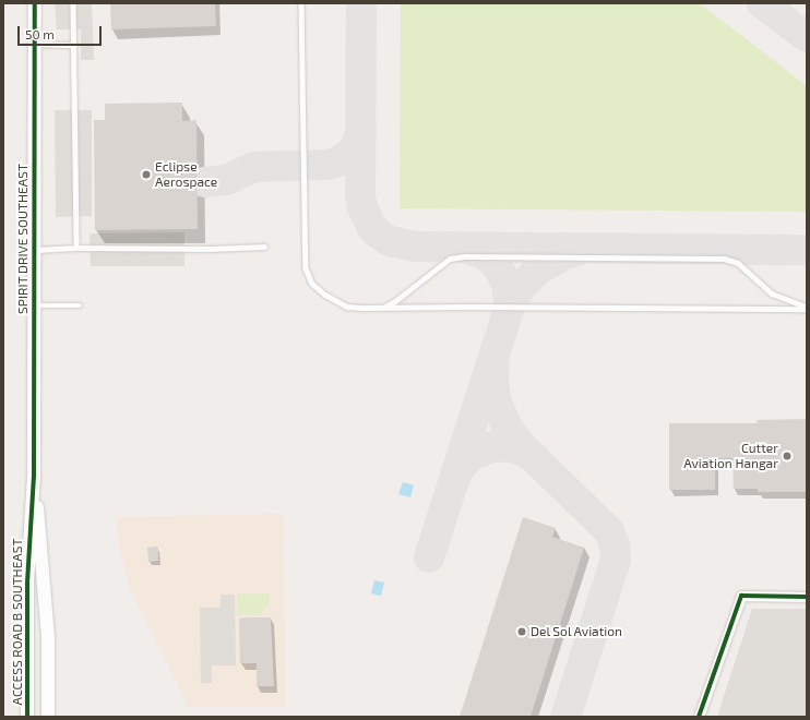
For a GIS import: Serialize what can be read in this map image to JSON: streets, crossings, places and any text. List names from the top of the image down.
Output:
{
  "streets": {
    "street": ["SPIRIT DRIVE SOUTHEAST", "ACCESS ROAD B SOUTHEAST"]
  },
  "crossings": [
    ["SPIRIT DRIVE SOUTHEAST", "ACCESS ROAD B SOUTHEAST"]
  ],
  "places": ["Eclipse Aerospace", "Cutter Aviation Hangar", "Del Sol Aviation"],
  "scale_bar": "50 m"
}
